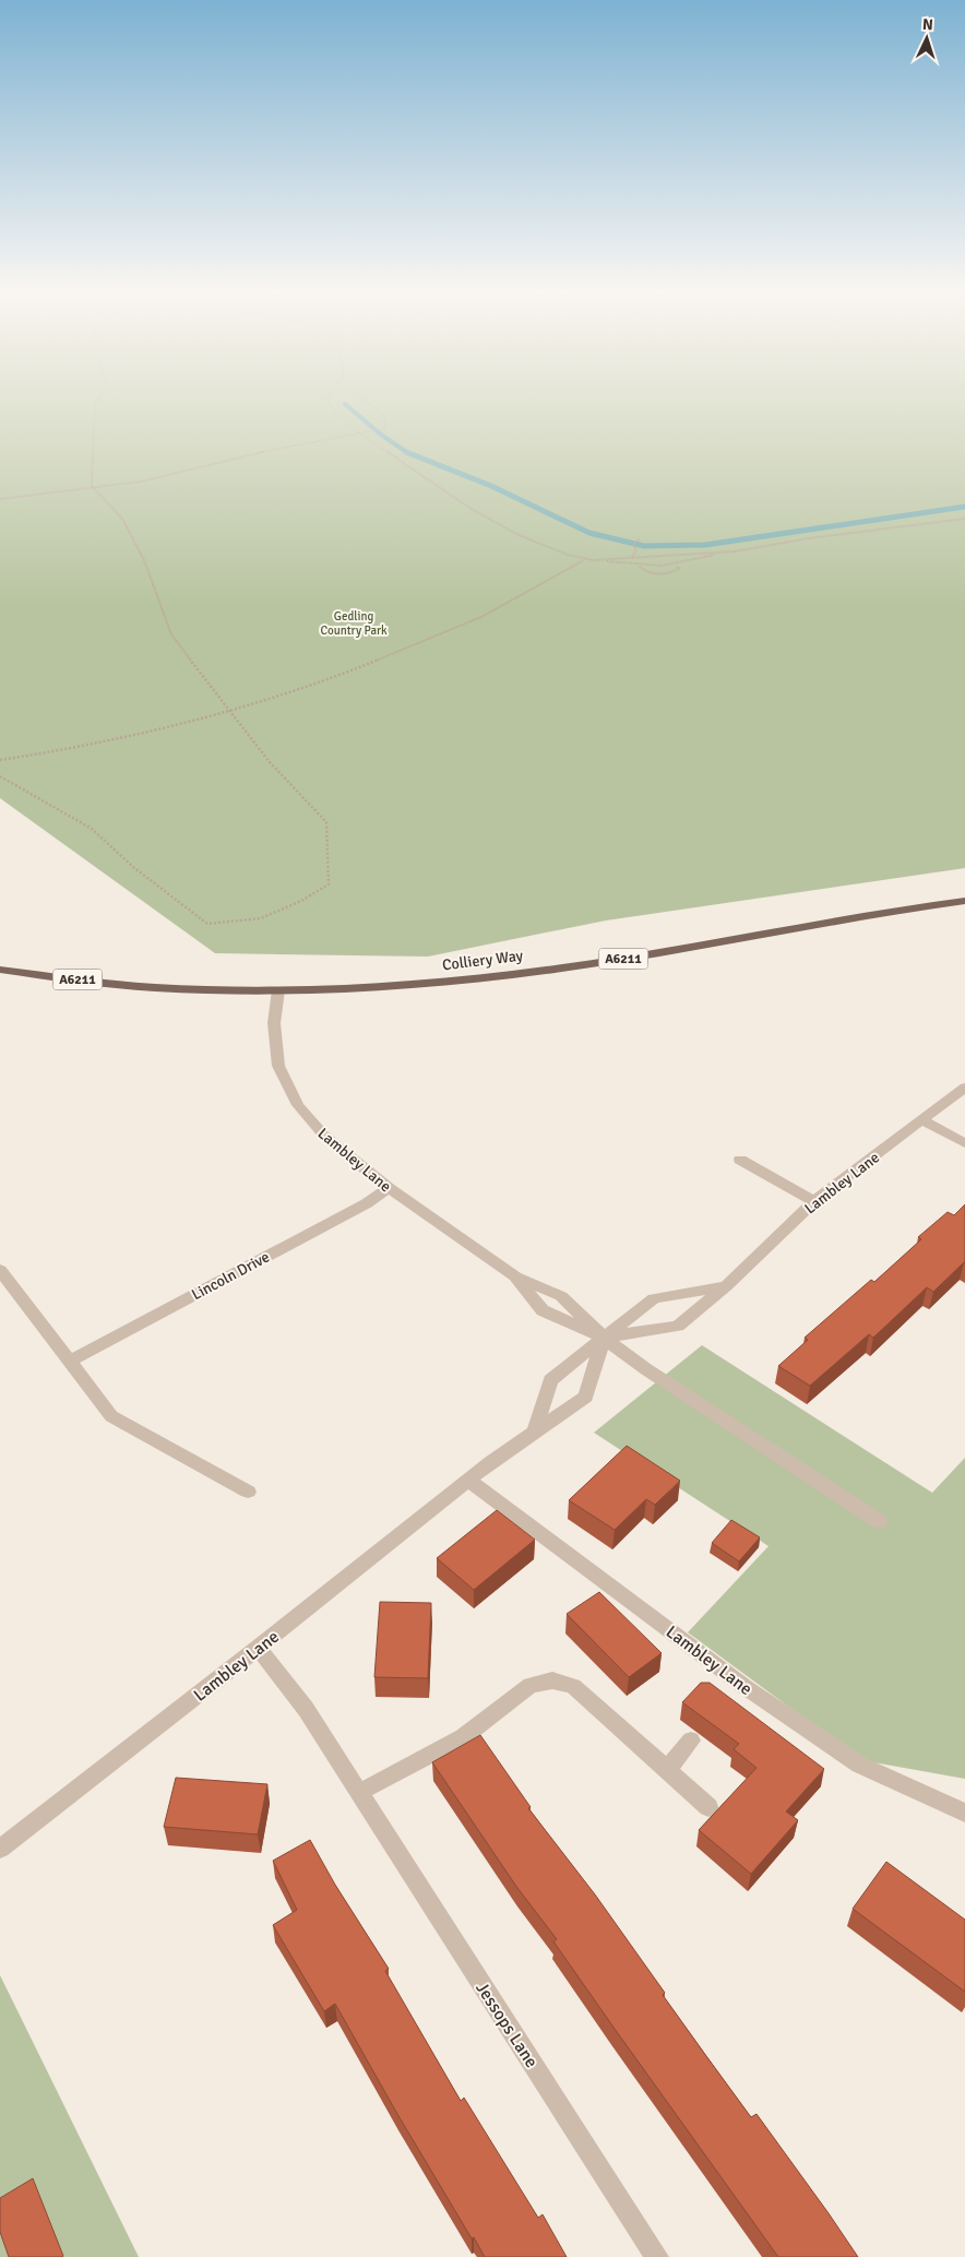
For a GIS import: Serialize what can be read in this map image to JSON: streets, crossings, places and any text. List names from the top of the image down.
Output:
{
  "streets": {
    "main road": ["A6211", "Colliery Way"],
    "street": ["Lambley Lane", "Lincoln Drive", "Jessops Lane"]
  },
  "crossings": [
    ["Colliery Way", "Lambley Lane"],
    ["Lambley Lane", "Lincoln Drive"],
    ["Lambley Lane", "Jessops Lane"]
  ],
  "parks": ["Gedling Country Park"],
  "north": "top"
}
